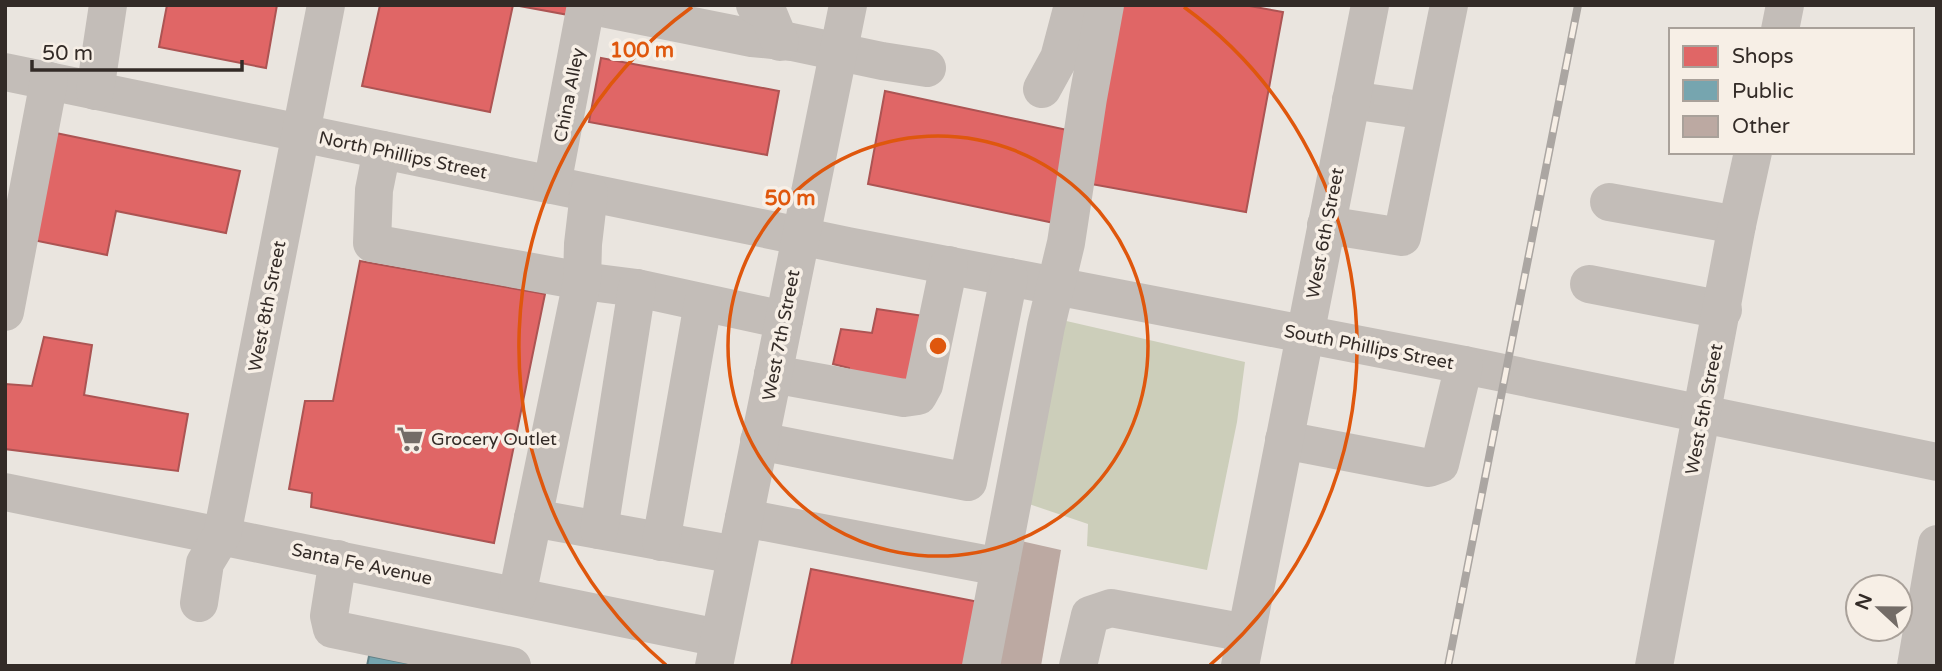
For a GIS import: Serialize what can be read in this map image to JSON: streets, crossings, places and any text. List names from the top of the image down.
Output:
{
  "streets": {
    "street": [
      "China Alley",
      "North Phillips Street",
      "West 6th Street",
      "West 8th Street",
      "West 7th Street",
      "South Phillips Street",
      "West 5th Street",
      "Santa Fe Avenue"
    ]
  },
  "crossings": [
    ["China Alley", "North Phillips Street"],
    ["North Phillips Street", "West 8th Street"],
    ["North Phillips Street", "West 7th Street"],
    ["North Phillips Street", "South Phillips Street"],
    ["West 6th Street", "South Phillips Street"],
    ["West 8th Street", "Santa Fe Avenue"],
    ["West 7th Street", "South Phillips Street"],
    ["West 7th Street", "Santa Fe Avenue"],
    ["South Phillips Street", "West 5th Street"]
  ],
  "places": {
    "supermarket": ["Grocery Outlet"]
  },
  "legend": ["Shops", "Public", "Other"],
  "scale_bar": "50 m",
  "north": "left",
  "rings": ["100 m", "50 m"]
}
